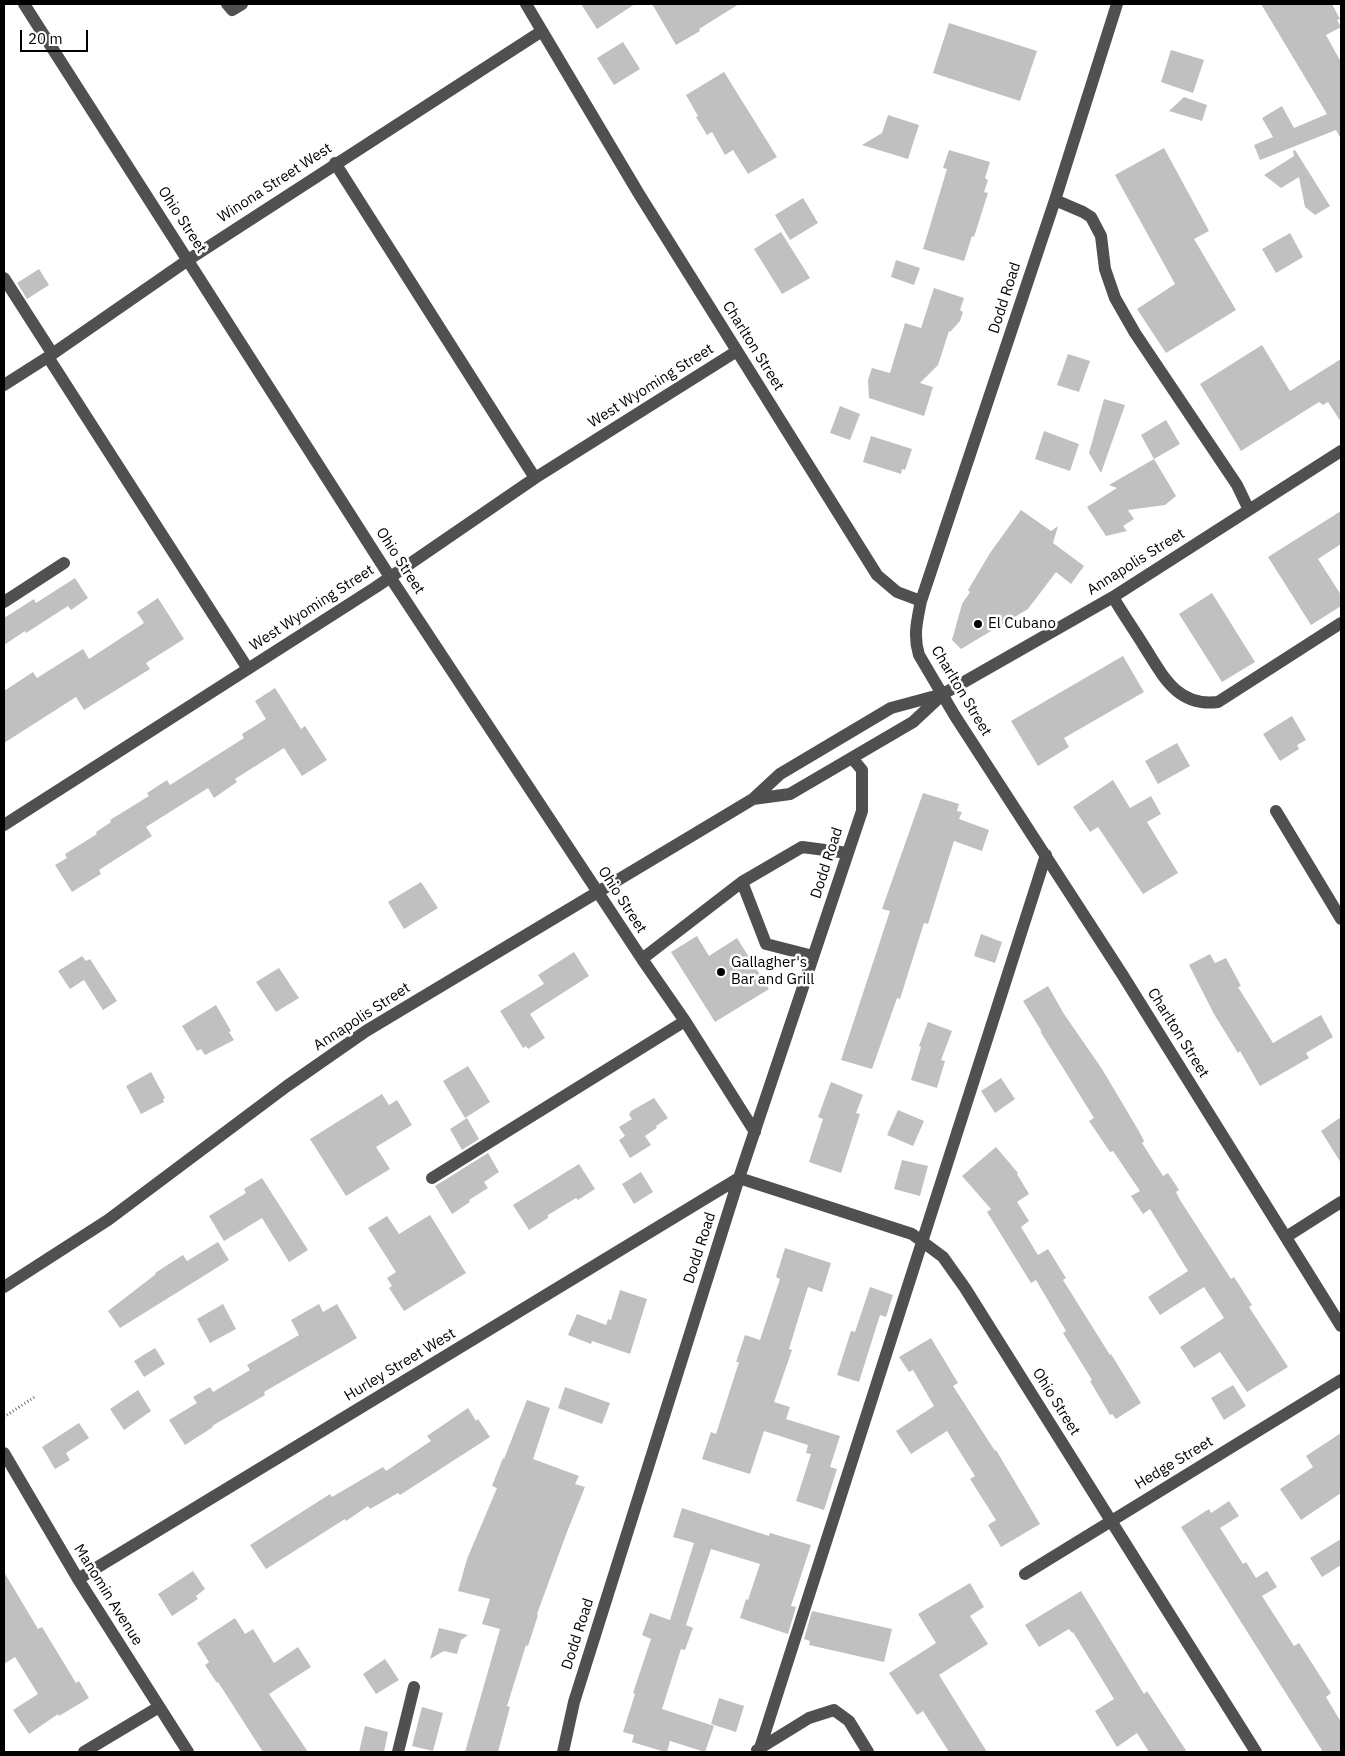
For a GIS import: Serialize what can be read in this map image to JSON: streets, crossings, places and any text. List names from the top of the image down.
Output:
{
  "streets": {
    "street": [
      "Winona Street West",
      "Ohio Street",
      "Dodd Road",
      "Charlton Street",
      "West Wyoming Street",
      "Annapolis Street",
      "Hurley Street West",
      "Hedge Street",
      "Manomin Avenue"
    ]
  },
  "crossings": [
    ["Winona Street West", "Ohio Street"],
    ["Winona Street West", "Charlton Street"],
    ["Ohio Street", "Dodd Road"],
    ["Ohio Street", "West Wyoming Street"],
    ["Ohio Street", "Annapolis Street"],
    ["Ohio Street", "Hurley Street West"],
    ["Ohio Street", "Hedge Street"],
    ["Dodd Road", "Charlton Street"],
    ["Dodd Road", "Annapolis Street"],
    ["Dodd Road", "Hurley Street West"],
    ["Charlton Street", "West Wyoming Street"],
    ["Charlton Street", "Annapolis Street"],
    ["Hurley Street West", "Manomin Avenue"]
  ],
  "places": ["El Cubano", "Gallagher's Bar and Grill"],
  "scale_bar": "20 m"
}
